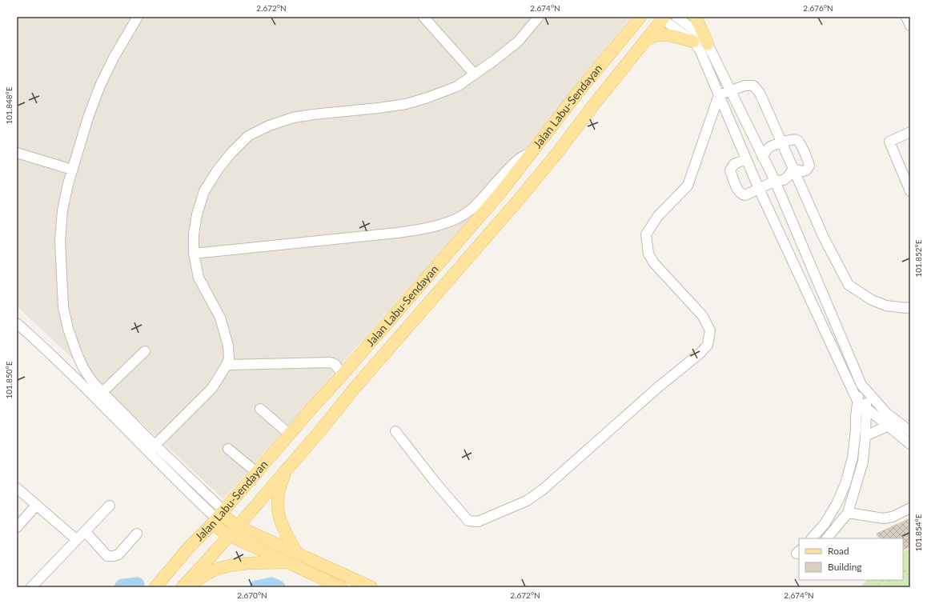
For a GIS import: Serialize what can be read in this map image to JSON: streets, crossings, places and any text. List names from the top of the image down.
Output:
{
  "streets": {
    "main road": ["Jalan Labu-Sendayan"]
  },
  "legend": ["Road", "Building"],
  "coordinates": [
    "2.672°N",
    "2.674°N",
    "2.676°N",
    "101.848°E",
    "101.852°E",
    "101.850°E",
    "101.854°E",
    "2.670°N"
  ]
}
